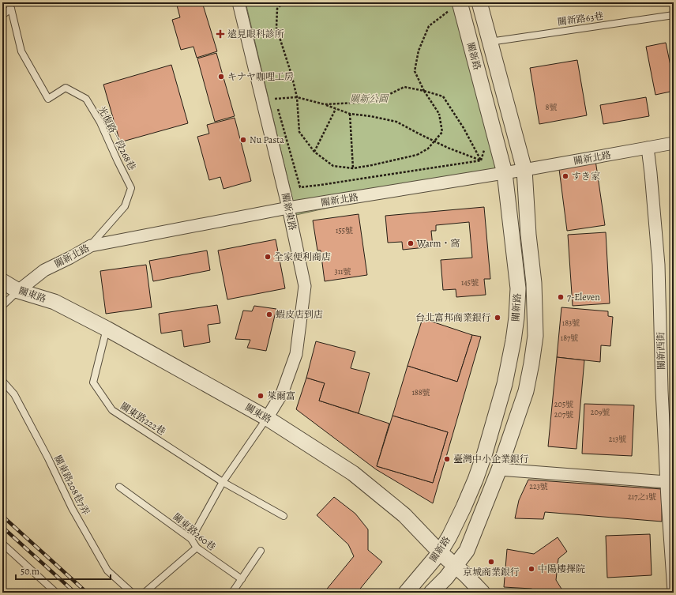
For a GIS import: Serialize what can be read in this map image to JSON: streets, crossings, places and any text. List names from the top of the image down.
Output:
{
  "streets": {
    "street": [
      "關新路",
      "關新北路",
      "關新東路",
      "關東路",
      "關新西街"
    ],
    "lane": [
      "關新路63巷",
      "光復路一段268巷",
      "關東路222巷",
      "關東路208巷7弄",
      "關東路260巷"
    ]
  },
  "crossings": [
    ["關新路63巷", "關新路"],
    ["關新路", "關新北路"],
    ["關新路", "關東路"],
    ["光復路一段268巷", "關新北路"],
    ["關新北路", "關新東路"],
    ["關新北路", "關東路"],
    ["關新北路", "關新西街"],
    ["關新東路", "關東路"],
    ["關東路", "關東路222巷"]
  ],
  "parks": ["關新公園"],
  "places": {
    "health": ["遠見眼科診所"],
    "other": [
      "キナヤ咖哩工房",
      "Nu Pasta",
      "すき家",
      "Warm・窩",
      "全家便利商店",
      "7-Eleven",
      "蝦皮店到店",
      "台北富邦商業銀行",
      "萊爾富",
      "臺灣中小企業銀行",
      "京城商業銀行",
      "中陽樓擇院"
    ]
  },
  "house_numbers": [
    "8號",
    "155號",
    "311號",
    "145號",
    "183號",
    "187號",
    "188號",
    "205號",
    "209號",
    "207號",
    "213號",
    "223號",
    "217之1號"
  ],
  "scale_bar": "50 m"
}
